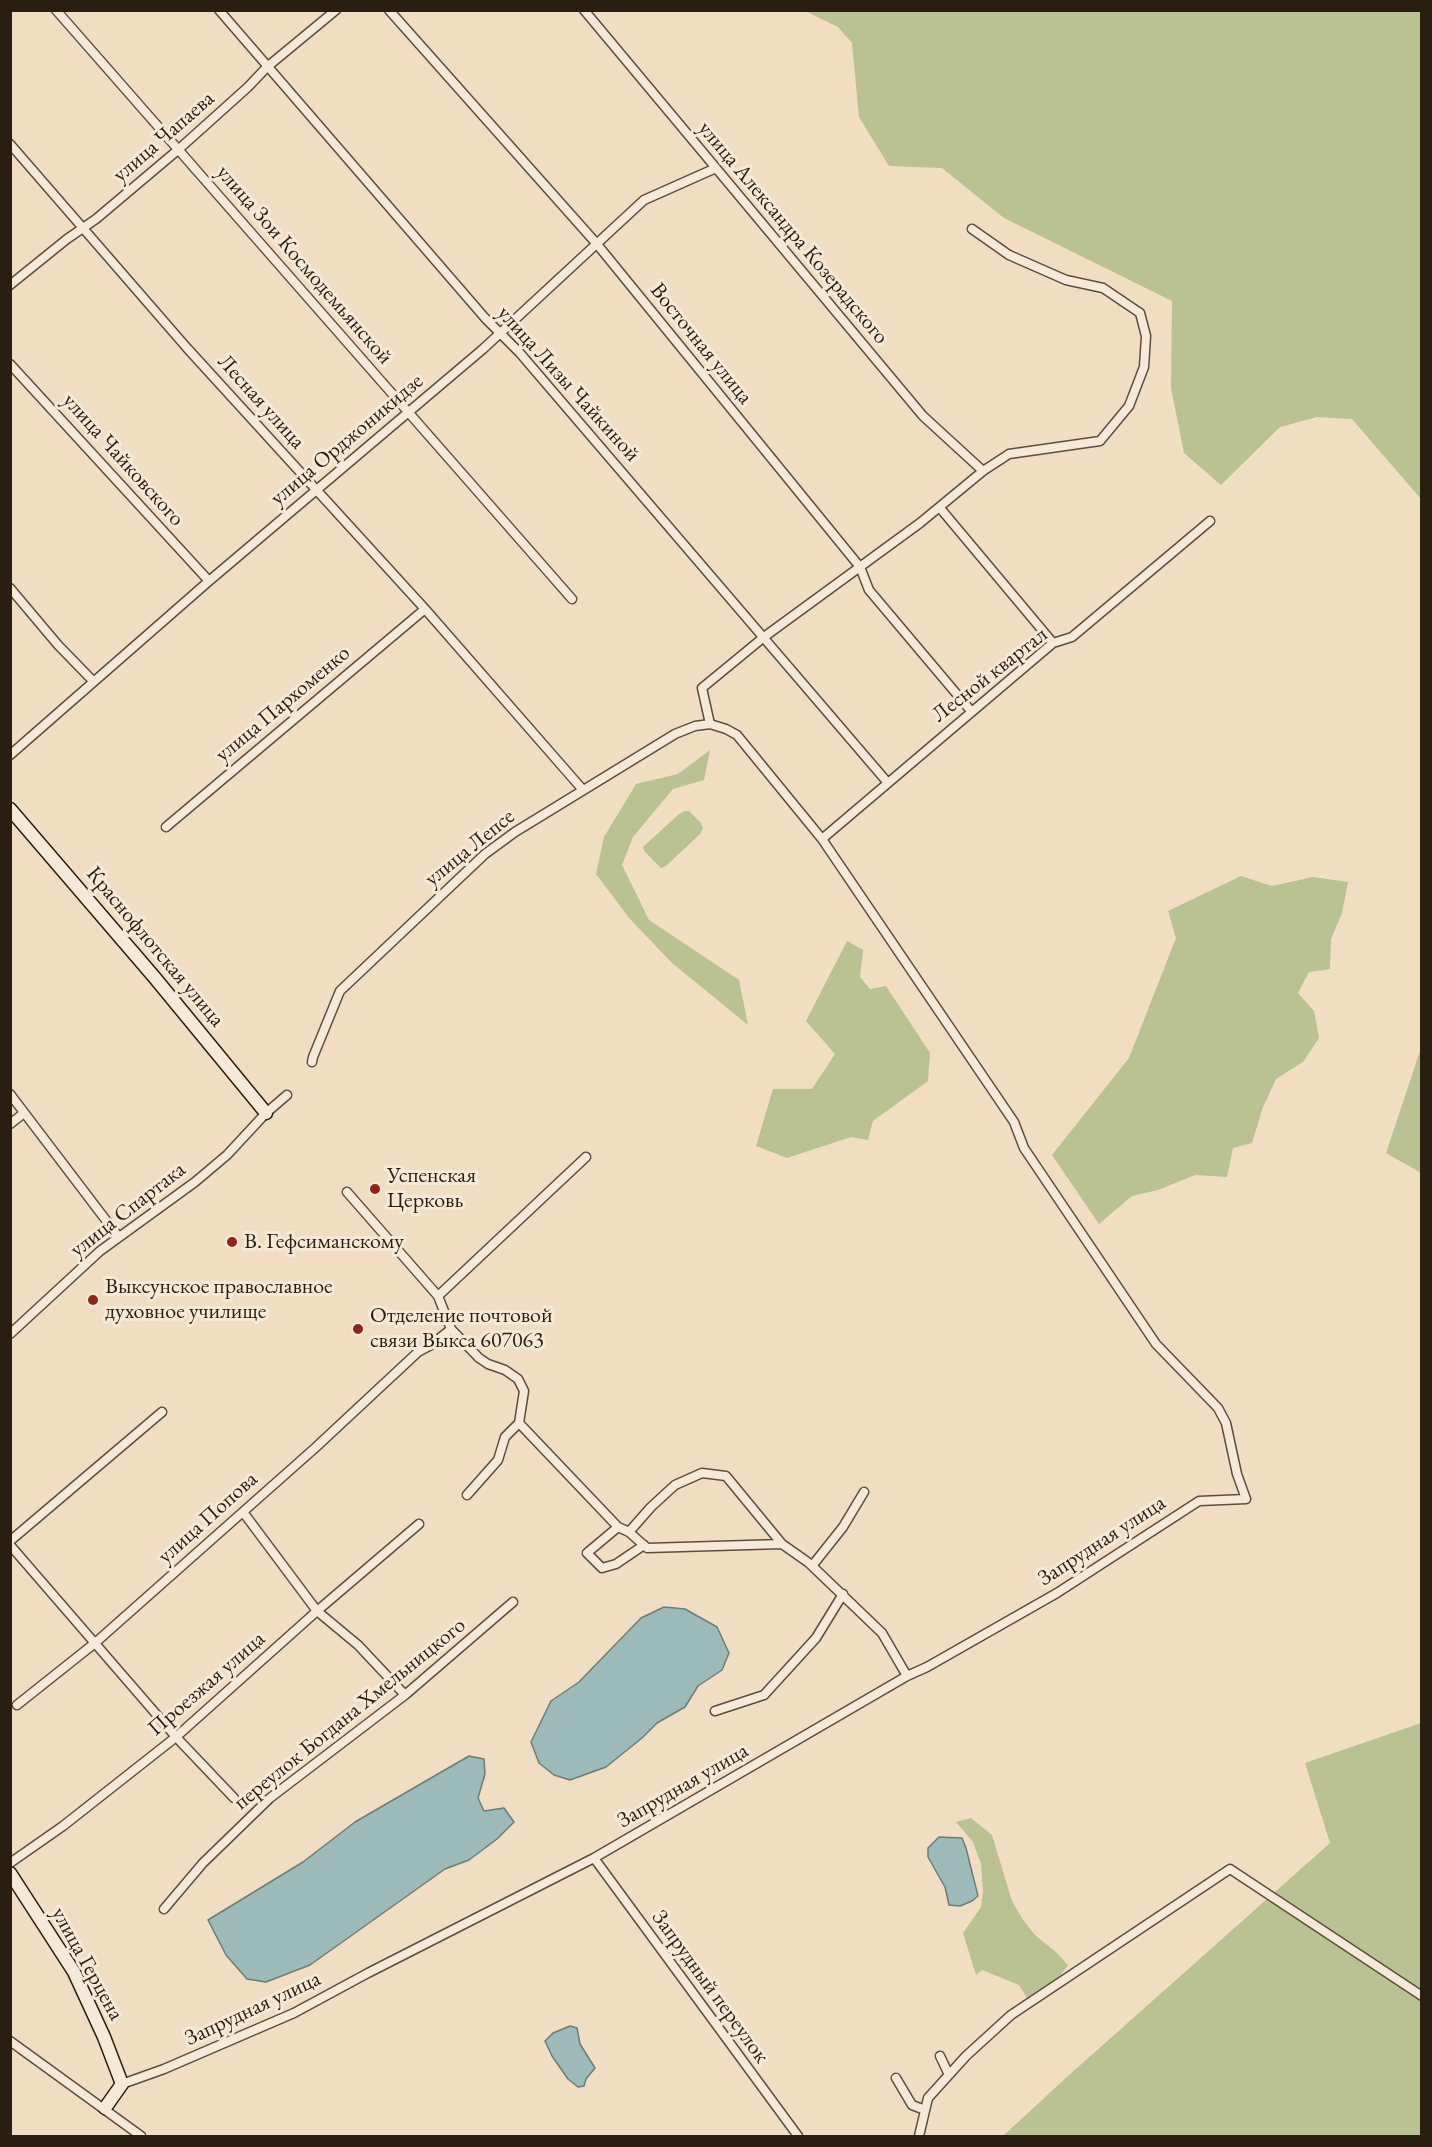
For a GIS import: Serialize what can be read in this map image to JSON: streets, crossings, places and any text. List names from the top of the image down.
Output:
{
  "streets": {
    "street": [
      "улица Чапаева",
      "улица Александра Козерадского",
      "улица Зои Космодемьянской",
      "Восточная улица",
      "улица Лизы Чайкиной",
      "Лесная улица",
      "улица Орджоникидзе",
      "улица Чайковского",
      "Лесной квартал",
      "улица Пархоменко",
      "улица Лепсе",
      "Краснофлотская улица",
      "улица Спартака",
      "улица Попова",
      "Запрудная улица",
      "Проезжая улица",
      "переулок Богдана Хмельницкого",
      "улица Герцена",
      "Запрудный переулок"
    ]
  },
  "crossings": [
    ["улица Чапаева", "улица Зои Космодемьянской"],
    ["улица Чапаева", "улица Лизы Чайкиной"],
    ["улица Чапаева", "Лесная улица"],
    ["улица Александра Козерадского", "улица Орджоникидзе"],
    ["улица Зои Космодемьянской", "улица Орджоникидзе"],
    ["Восточная улица", "улица Орджоникидзе"],
    ["Восточная улица", "Лесной квартал"],
    ["улица Лизы Чайкиной", "улица Орджоникидзе"],
    ["улица Лизы Чайкиной", "Лесной квартал"],
    ["Лесная улица", "улица Орджоникидзе"],
    ["Лесная улица", "улица Пархоменко"],
    ["Лесная улица", "улица Лепсе"],
    ["улица Орджоникидзе", "улица Чайковского"],
    ["Лесной квартал", "Запрудная улица"],
    ["Краснофлотская улица", "улица Спартака"],
    ["Запрудная улица", "улица Герцена"],
    ["Запрудная улица", "Запрудный переулок"]
  ],
  "places": [
    "Успенская Церковь",
    "В. Гефсиманскому",
    "Выксунское православное духовное училище",
    "Отделение почтовой связи Выкса 607063"
  ]
}
